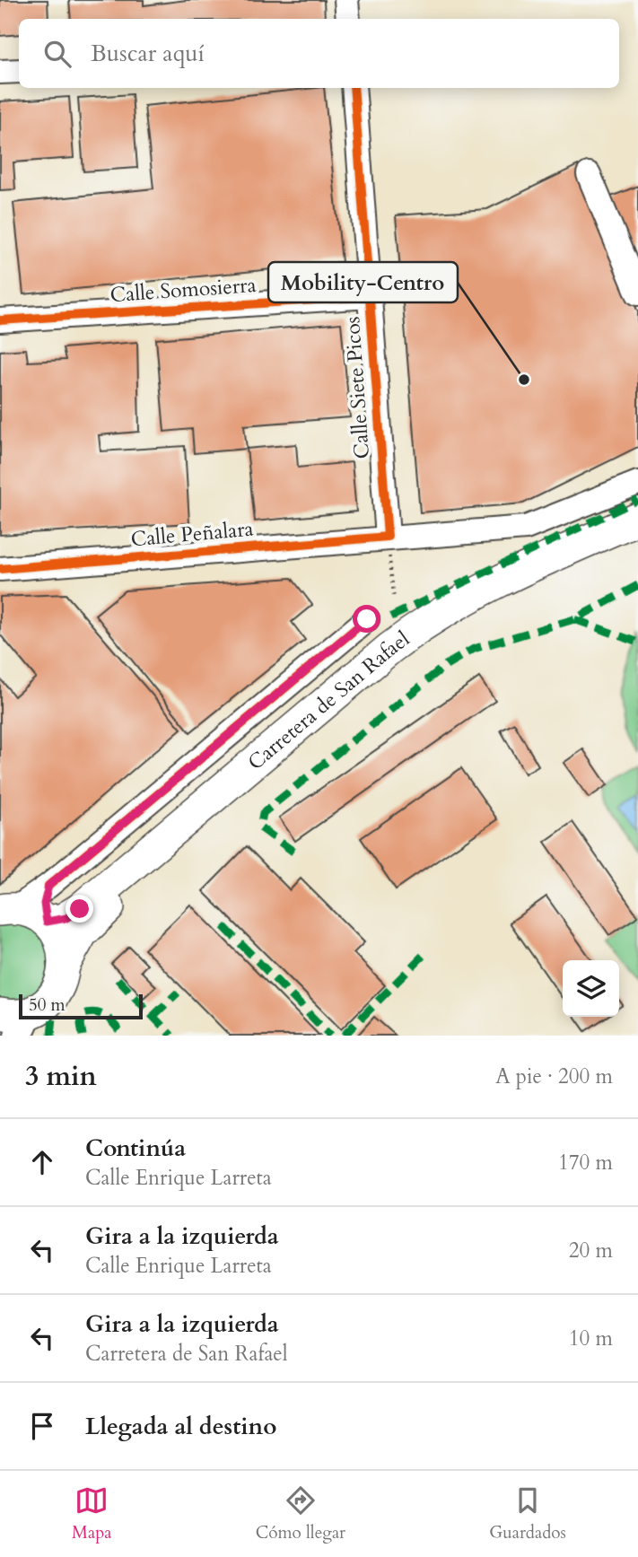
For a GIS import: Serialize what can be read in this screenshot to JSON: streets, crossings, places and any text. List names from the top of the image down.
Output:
{
  "streets": {
    "main road": ["Carretera de San Rafael"],
    "street": ["Calle Somosierra", "Calle Siete Picos", "Calle Peñalara"]
  },
  "crossings": [
    ["Calle Somosierra", "Calle Siete Picos"],
    ["Calle Siete Picos", "Calle Peñalara"]
  ],
  "places": ["Mobility-Centro"],
  "scale_bar": "50 m",
  "page": {
    "search": "Buscar aquí",
    "scale": "50 m",
    "heading": ["3 min", "A pie · 200 m"],
    "list": [
      ["Continúa", "Calle Enrique Larreta", "170 m"],
      ["Gira a la izquierda", "Calle Enrique Larreta", "20 m"],
      ["Gira a la izquierda", "Carretera de San Rafael", "10 m"],
      "Llegada al destino"
    ],
    "nav": ["Mapa", "Cómo llegar", "Guardados"]
  }
}
